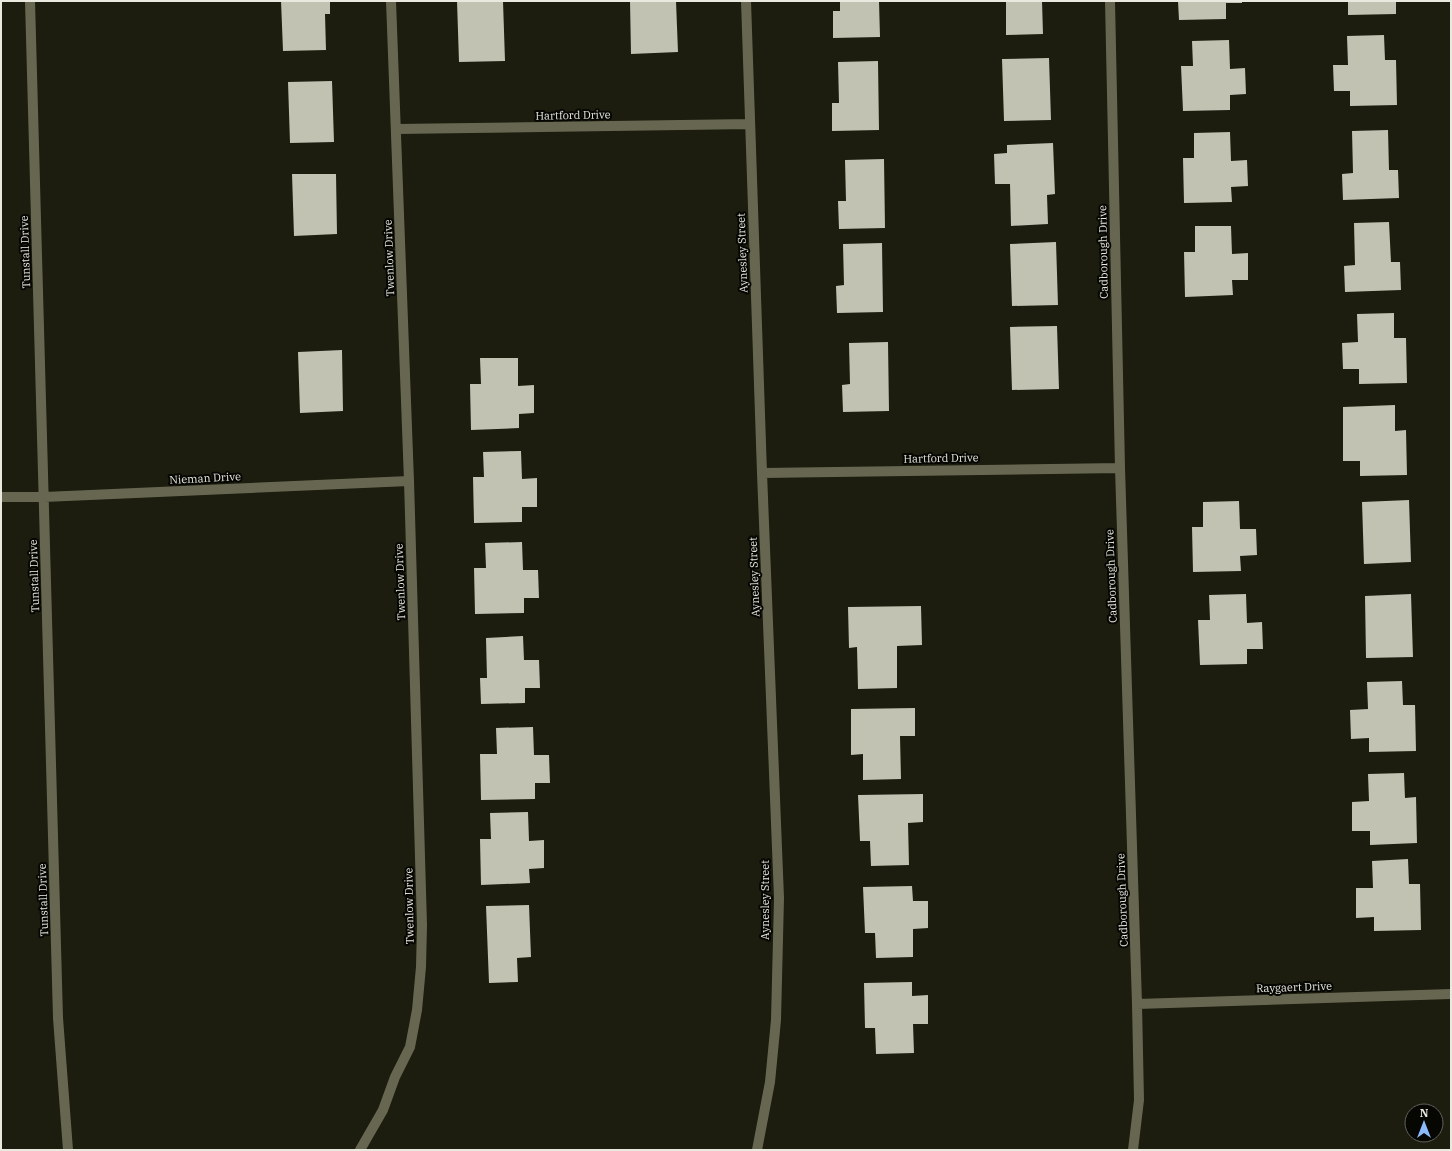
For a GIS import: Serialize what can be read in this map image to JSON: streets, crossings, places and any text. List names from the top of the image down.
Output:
{
  "streets": {
    "street": [
      "Hartford Drive",
      "Tunstall Drive",
      "Cadborough Drive",
      "Aynesley Street",
      "Twenlow Drive",
      "Nieman Drive",
      "Raygaert Drive"
    ]
  },
  "crossings": [
    ["Hartford Drive", "Cadborough Drive"],
    ["Hartford Drive", "Aynesley Street"],
    ["Hartford Drive", "Twenlow Drive"],
    ["Tunstall Drive", "Nieman Drive"],
    ["Cadborough Drive", "Raygaert Drive"],
    ["Twenlow Drive", "Nieman Drive"]
  ],
  "north": "top"
}
